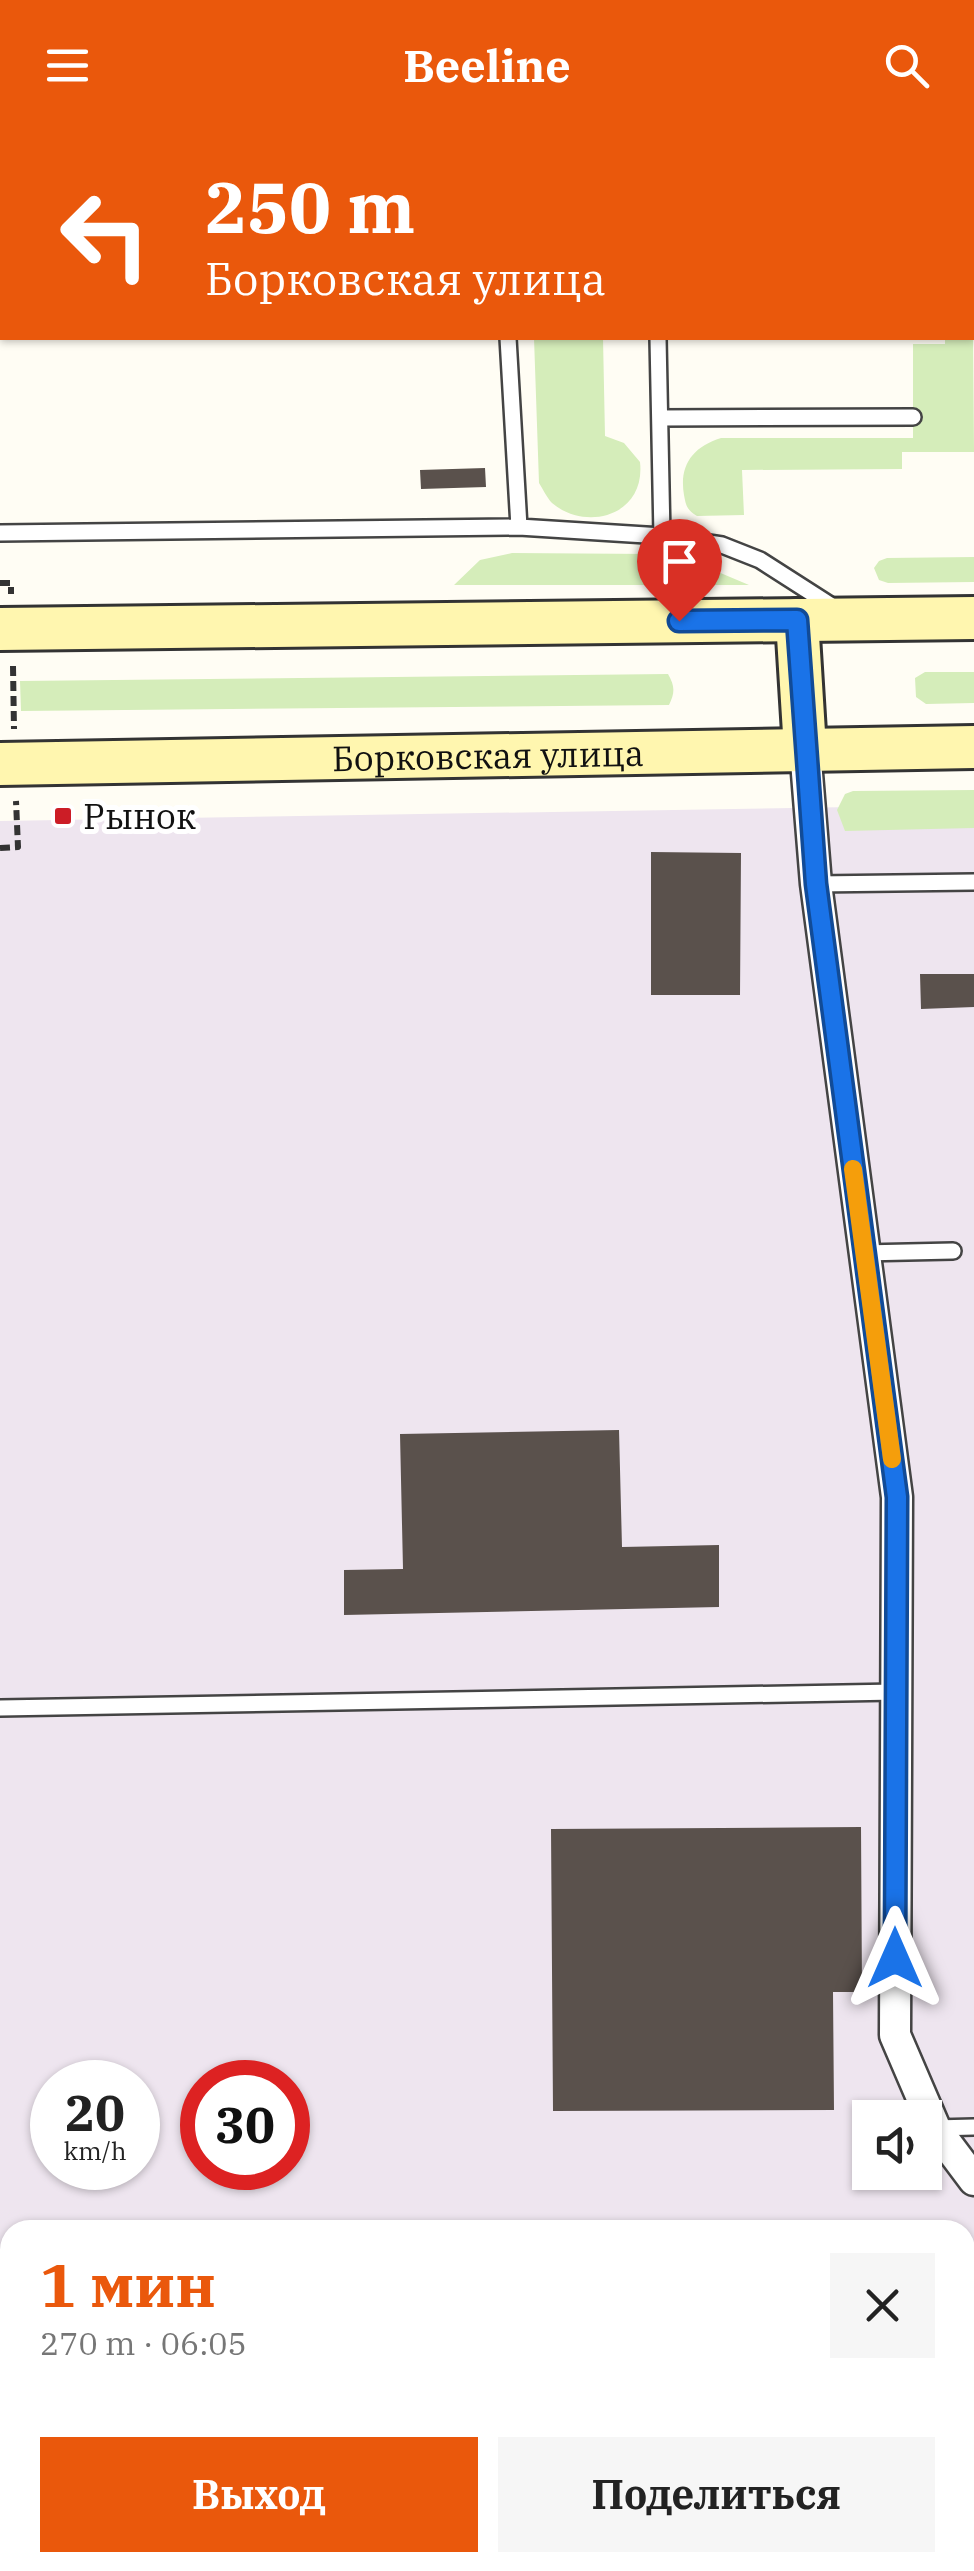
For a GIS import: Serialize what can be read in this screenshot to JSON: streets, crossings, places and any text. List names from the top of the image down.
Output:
{
  "streets": {
    "main road": ["Борковская улица"]
  },
  "places": {
    "transit": ["Рынок"]
  },
  "page": {
    "header": "Beeline",
    "turn": ["250 m", "Борковская улица"],
    "speed": "20 km/h",
    "limit": "30",
    "heading": ["1 мин", "270 m · 06:05"],
    "buttons": ["Выход", "Поделиться"]
  }
}
